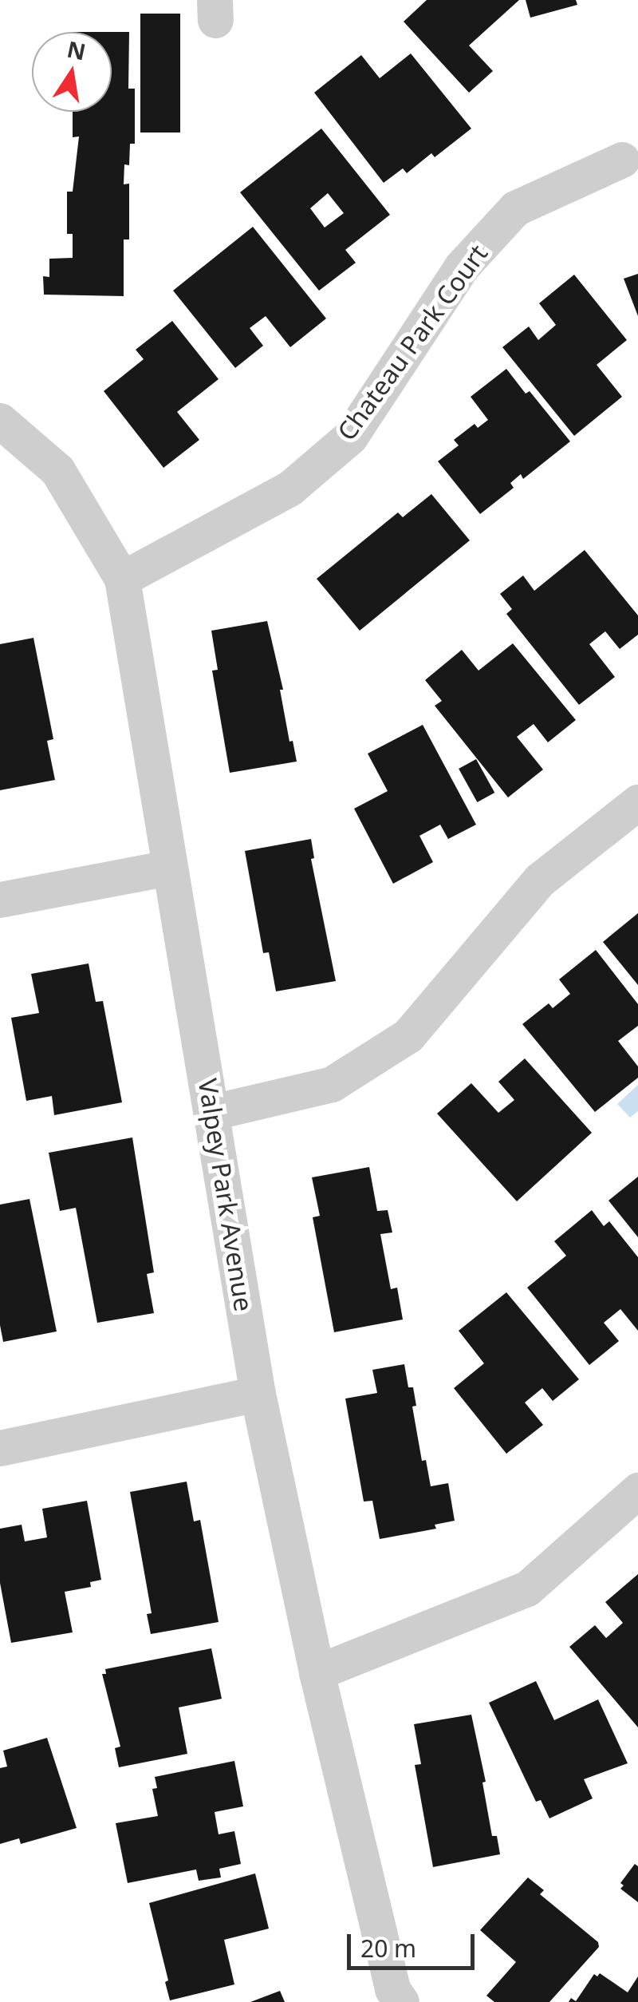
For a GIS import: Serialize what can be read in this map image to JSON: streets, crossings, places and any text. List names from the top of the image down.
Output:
{
  "streets": {
    "street": ["Chateau Park Court", "Valpey Park Avenue"]
  },
  "crossings": [
    ["Chateau Park Court", "Valpey Park Avenue"]
  ],
  "scale_bar": "20 m",
  "north": "top"
}
